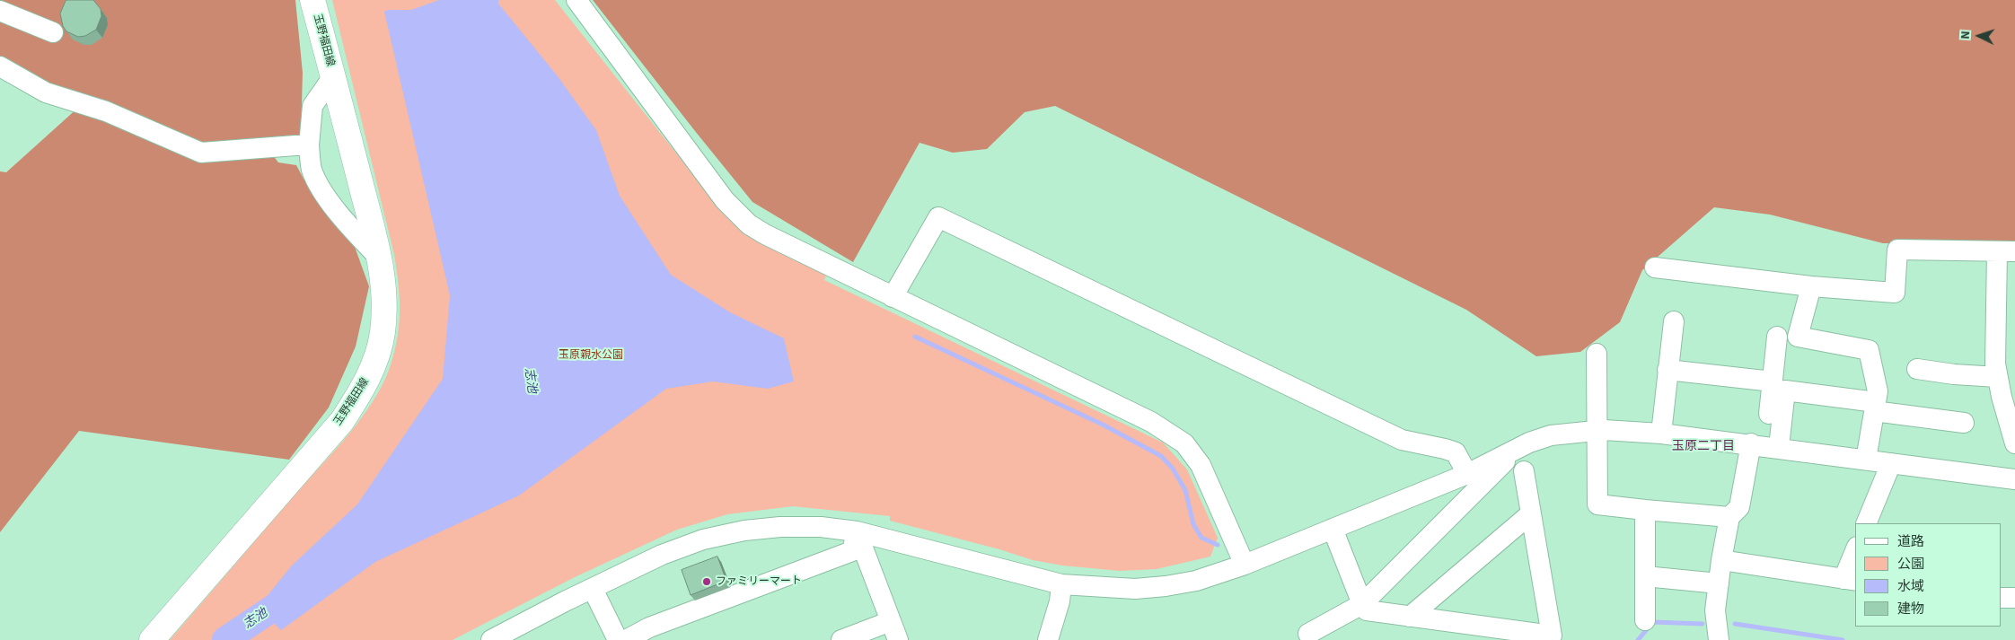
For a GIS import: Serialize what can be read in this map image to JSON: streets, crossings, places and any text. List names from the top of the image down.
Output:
{
  "streets": {
    "main road": ["玉野福田線"]
  },
  "districts": ["玉原二丁目"],
  "water": ["志池"],
  "parks": ["玉原親水公園"],
  "places": ["ファミリーマート"],
  "legend": [
    "道路",
    "公園",
    "水域",
    "建物"
  ],
  "north": "left"
}
